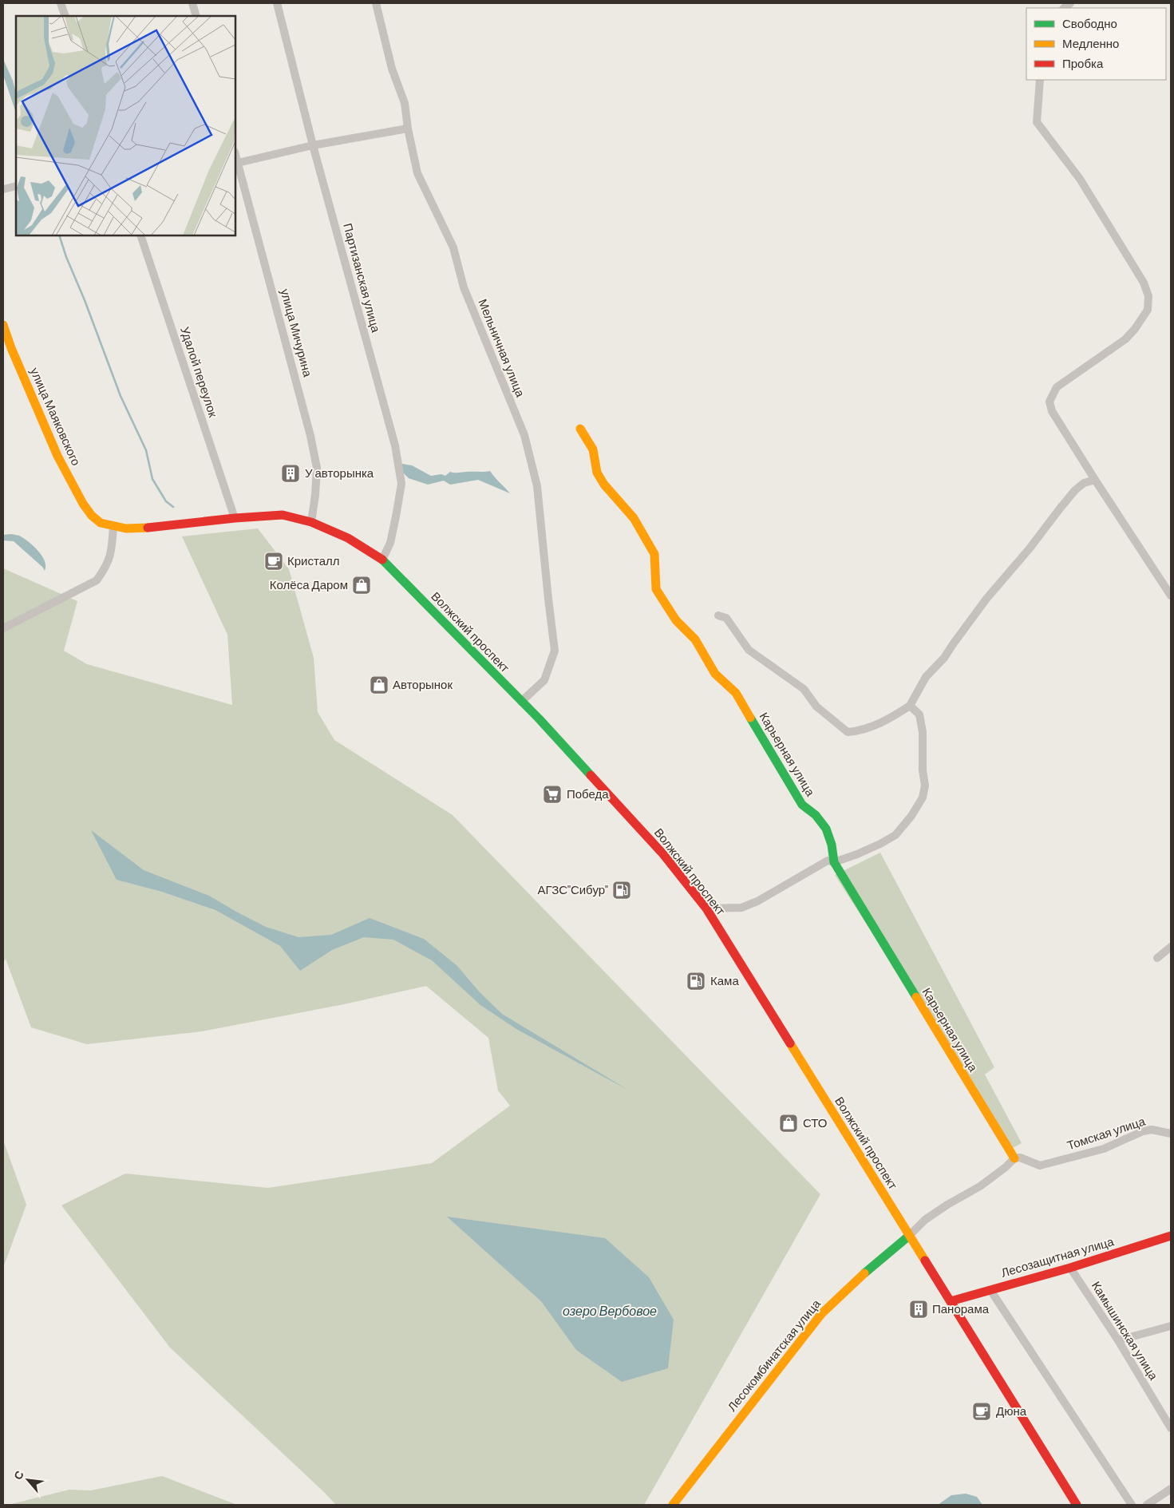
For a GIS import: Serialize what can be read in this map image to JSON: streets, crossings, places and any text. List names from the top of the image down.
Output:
{
  "streets": {
    "main road": [
      "улица Маяковского",
      "Волжский проспект",
      "Карьерная улица",
      "Лесозащитная улица",
      "Лесокомбинатская улица"
    ],
    "street": [
      "Партизанская улица",
      "улица Мичурина",
      "Мельничная улица",
      "Удалой переулок",
      "Томская улица",
      "Камышинская улица"
    ]
  },
  "crossings": [
    ["Партизанская улица", "Волжский проспект"],
    ["улица Мичурина", "Волжский проспект"],
    ["Мельничная улица", "Волжский проспект"],
    ["Удалой переулок", "Волжский проспект"],
    ["улица Маяковского", "Волжский проспект"],
    ["Волжский проспект", "Лесозащитная улица"],
    ["Волжский проспект", "Лесокомбинатская улица"],
    ["Карьерная улица", "Томская улица"],
    ["Лесозащитная улица", "Камышинская улица"]
  ],
  "water": ["озеро Вербовое"],
  "places": {
    "building": ["У авторынка", "Панорама"],
    "cafe": ["Кристалл", "Дюна"],
    "shop": ["Колёса Даром", "Авторынок", "СТО"],
    "supermarket": ["Победа"],
    "fuel station": ["АГЗС\"Сибур\"", "Кама"]
  },
  "legend": ["Свободно", "Медленно", "Пробка"],
  "north": "top left"
}
